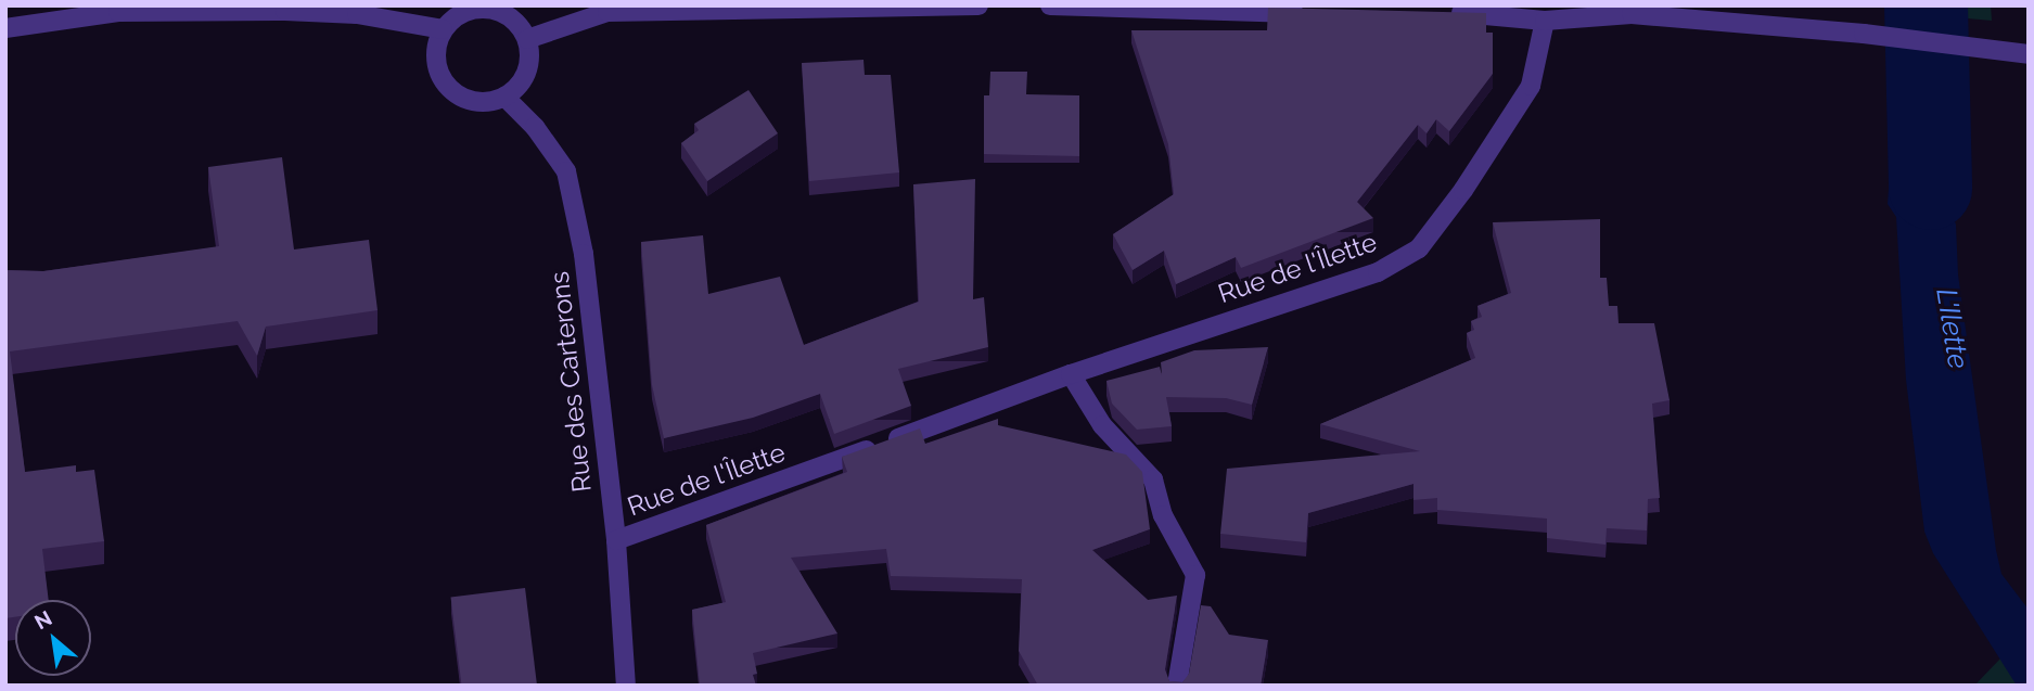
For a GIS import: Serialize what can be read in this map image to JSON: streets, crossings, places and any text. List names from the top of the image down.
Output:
{
  "streets": {
    "street": ["Rue de l'Îlette", "Rue des Carterons"]
  },
  "crossings": [
    ["Rue de l'Îlette", "Rue des Carterons"]
  ],
  "water": ["L'Ilette"],
  "north": "top left"
}
